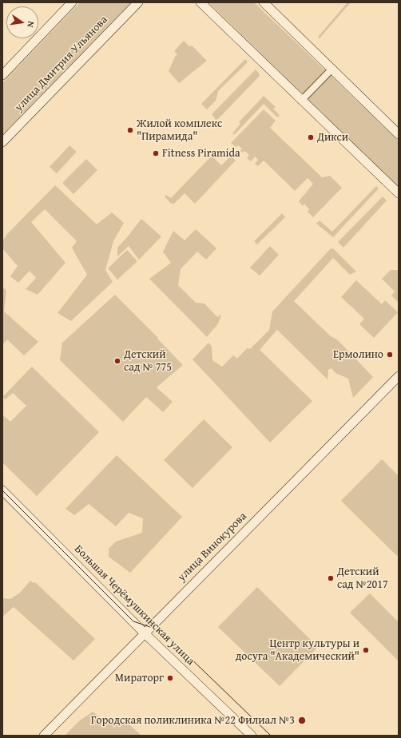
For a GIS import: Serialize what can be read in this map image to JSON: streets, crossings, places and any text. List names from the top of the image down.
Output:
{
  "streets": {
    "street": ["улица Дмитрия Ульянова", "улица Винокурова", "Большая Черёмушкинская улица"]
  },
  "crossings": [
    ["улица Винокурова", "Большая Черёмушкинская улица"]
  ],
  "places": [
    "Жилой комплекс \"Пирамида\"",
    "Дикси",
    "Fitness Piramida",
    "Ермолино",
    "Детский сад № 775",
    "Детский сад №2017",
    "Центр культуры и досуга \"Академический\"",
    "Мираторг",
    "Городская поликлиника №22 Филиал №3"
  ],
  "north": "right"
}
